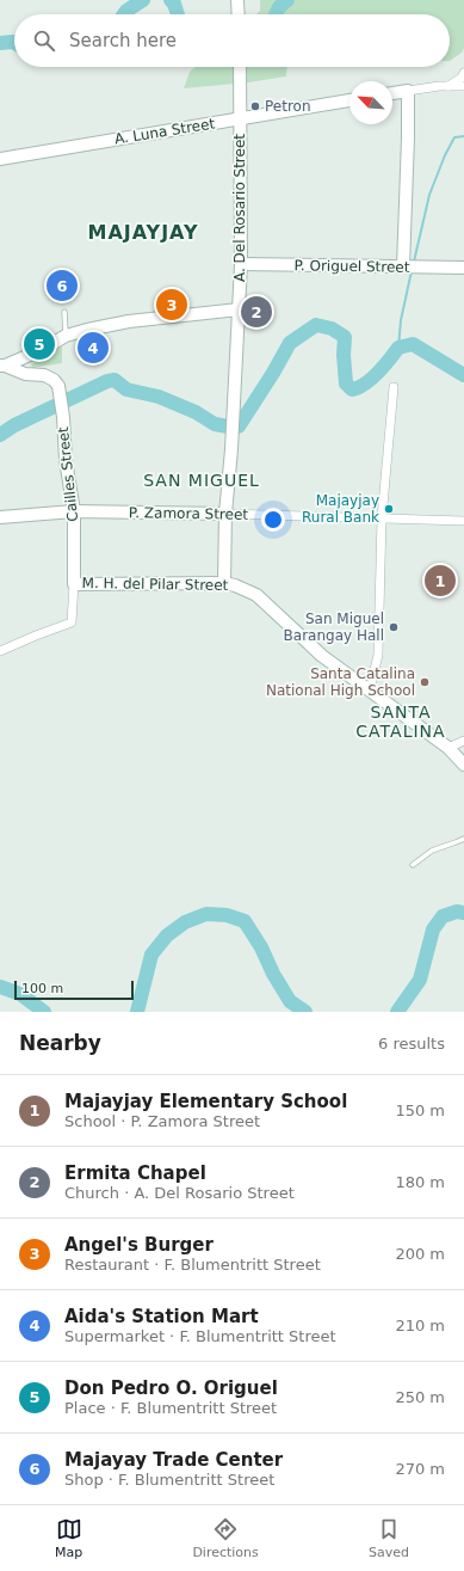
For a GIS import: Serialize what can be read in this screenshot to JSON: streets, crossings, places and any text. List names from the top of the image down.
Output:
{
  "streets": {
    "main road": [
      "A. Luna Street",
      "A. Del Rosario Street",
      "P. Origuel Street",
      "Cailles Street",
      "P. Zamora Street",
      "M. H. del Pilar Street"
    ]
  },
  "crossings": [
    ["A. Luna Street", "A. Del Rosario Street"],
    ["A. Del Rosario Street", "P. Origuel Street"],
    ["A. Del Rosario Street", "P. Zamora Street"],
    ["A. Del Rosario Street", "M. H. del Pilar Street"],
    ["Cailles Street", "P. Zamora Street"],
    ["Cailles Street", "M. H. del Pilar Street"]
  ],
  "districts": ["MAJAYJAY", "SAN MIGUEL", "SANTA CATALINA"],
  "places": [
    "Petron",
    "Majayjay Rural Bank",
    "San Miguel Barangay Hall",
    "Santa Catalina National High School"
  ],
  "scale_bar": "100 m",
  "north": "top left",
  "page": {
    "search": "Search here",
    "pins": [
      "6",
      "3",
      "2",
      "5",
      "4",
      "1"
    ],
    "scale": "100 m",
    "heading": ["Nearby", "6 results"],
    "list": [
      {
        "mark": "1",
        "name": "Majayjay Elementary School",
        "note": "School · P. Zamora Street",
        "value": "150 m"
      },
      {
        "mark": "2",
        "name": "Ermita Chapel",
        "note": "Church · A. Del Rosario Street",
        "value": "180 m"
      },
      {
        "mark": "3",
        "name": "Angel's Burger",
        "note": "Restaurant · F. Blumentritt Street",
        "value": "200 m"
      },
      {
        "mark": "4",
        "name": "Aida's Station Mart",
        "note": "Supermarket · F. Blumentritt Street",
        "value": "210 m"
      },
      {
        "mark": "5",
        "name": "Don Pedro O. Origuel",
        "note": "Place · F. Blumentritt Street",
        "value": "250 m"
      },
      {
        "mark": "6",
        "name": "Majayay Trade Center",
        "note": "Shop · F. Blumentritt Street",
        "value": "270 m"
      }
    ],
    "nav": ["Map", "Directions", "Saved"]
  }
}
